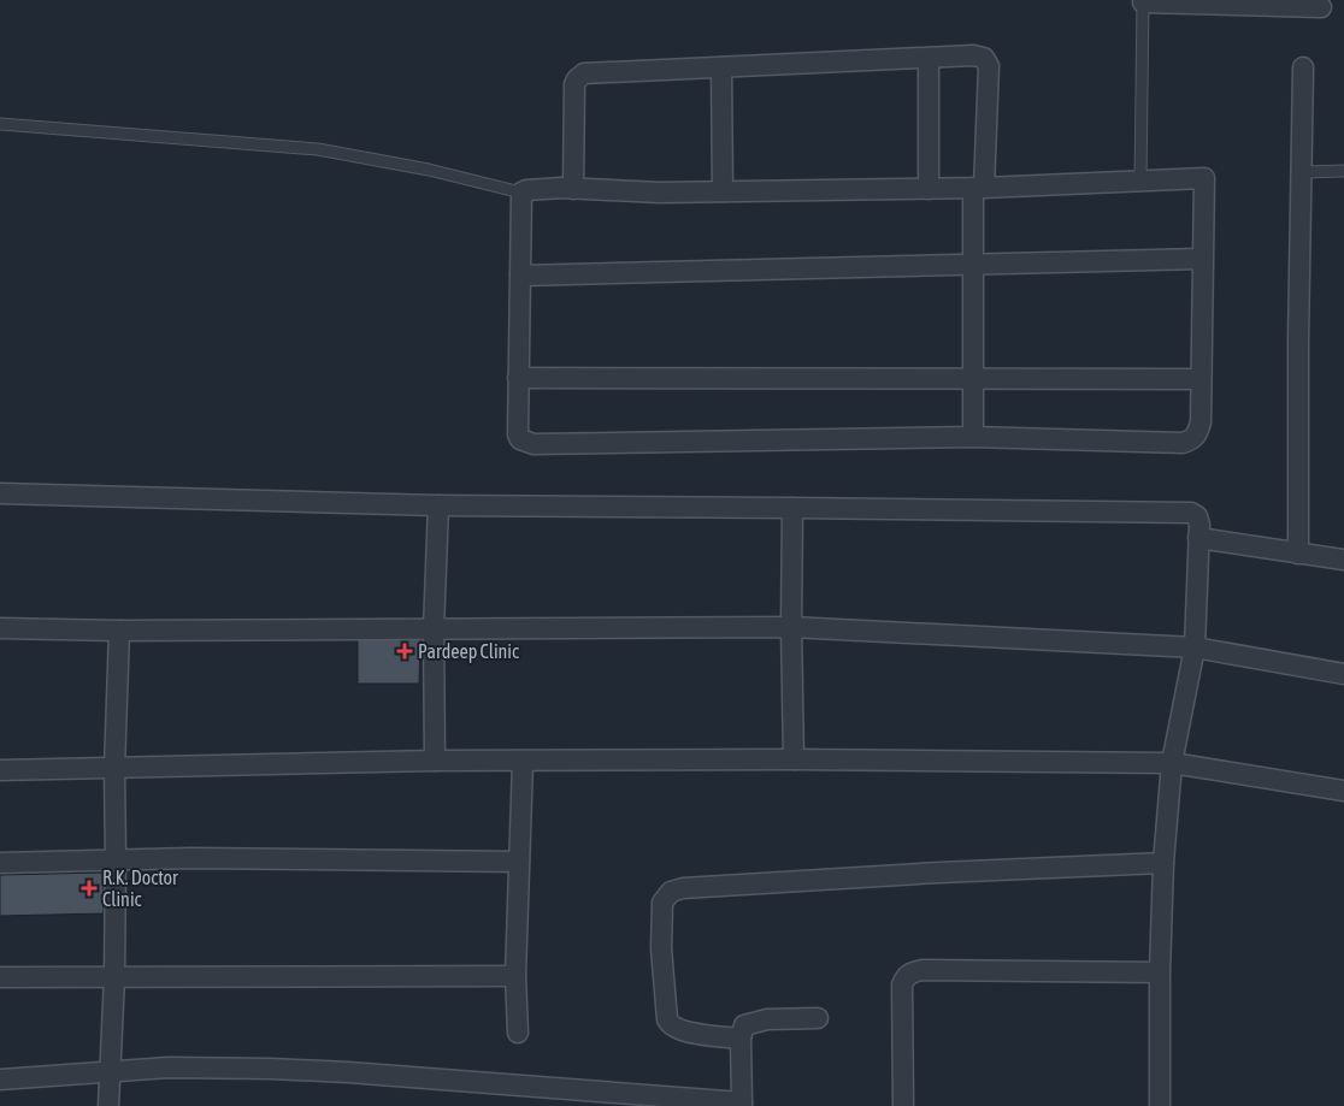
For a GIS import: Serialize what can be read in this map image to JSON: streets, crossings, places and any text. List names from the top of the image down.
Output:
{
  "places": {
    "health": ["Pardeep Clinic", "R.K. Doctor Clinic"]
  }
}
